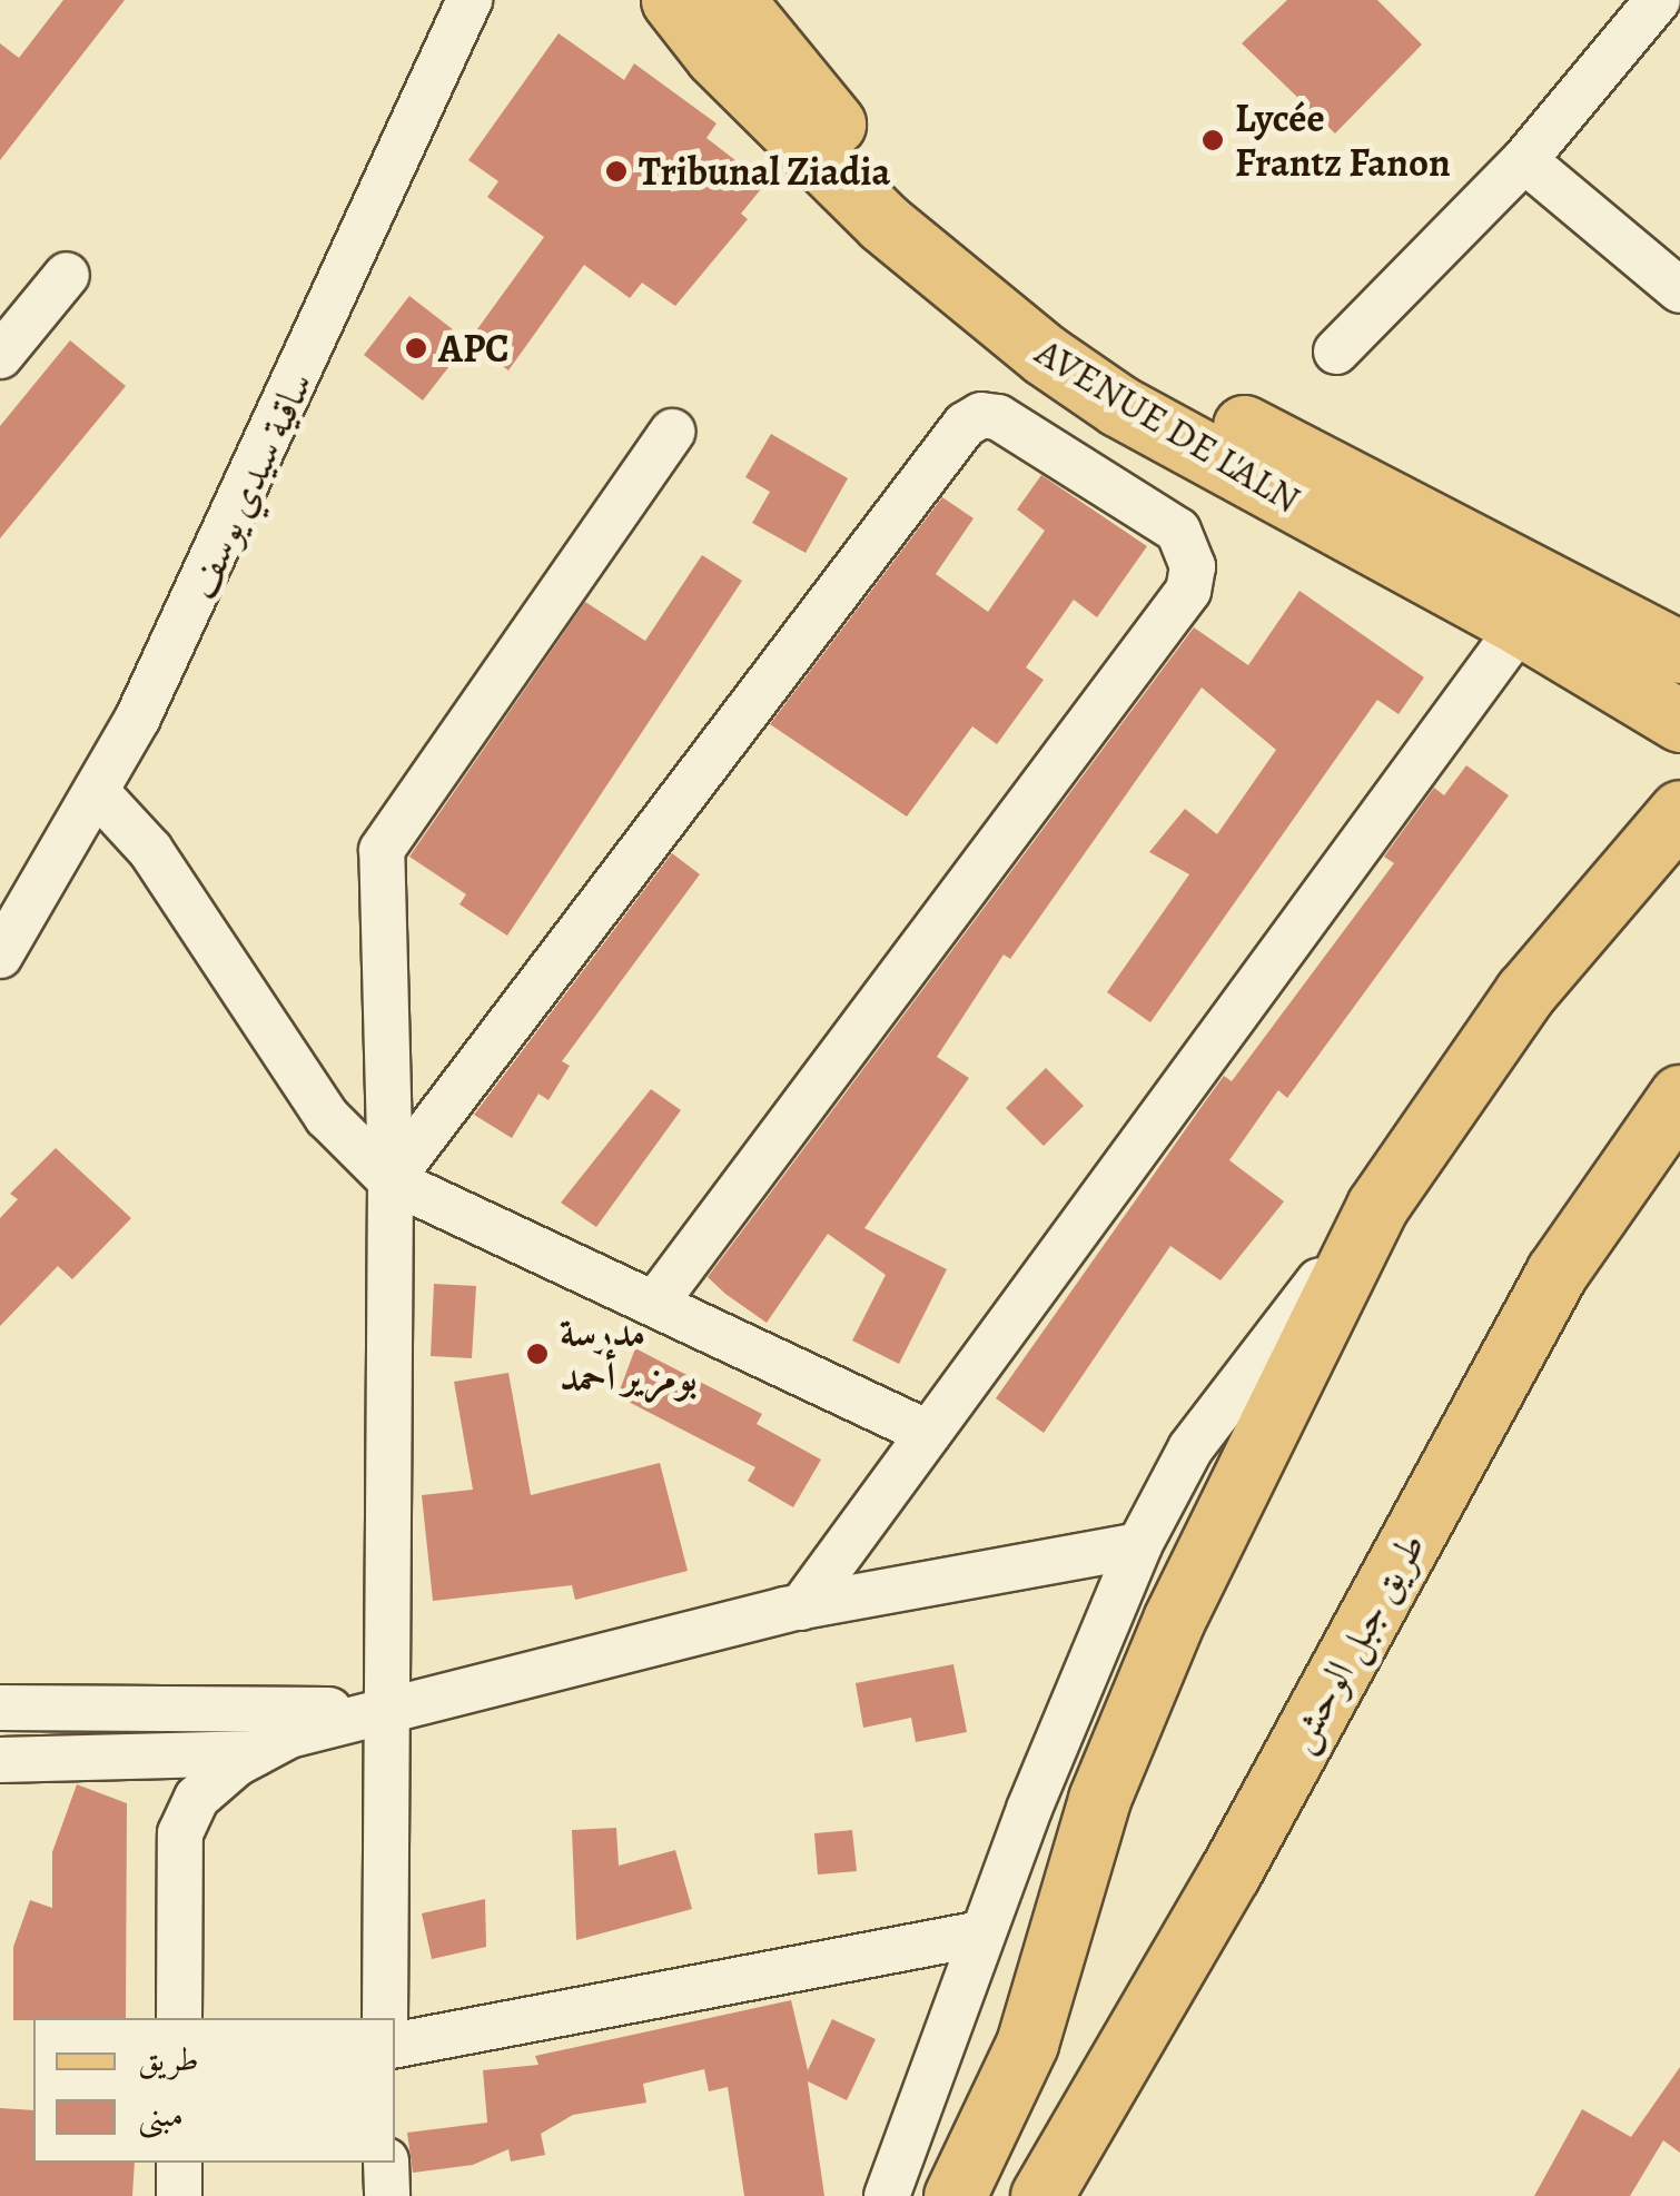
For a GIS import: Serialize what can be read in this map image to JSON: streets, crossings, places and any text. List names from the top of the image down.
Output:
{
  "streets": {
    "main road": ["AVENUE DE L'ALN", "طريق جبل الوحش"],
    "street": ["ساقية سيدي يوسف"]
  },
  "places": [
    "Lycée Frantz Fanon",
    "Tribunal Ziadia",
    "APC",
    "مدرسة بومزير أحمد"
  ],
  "legend": ["طريق", "مبنى"]
}
